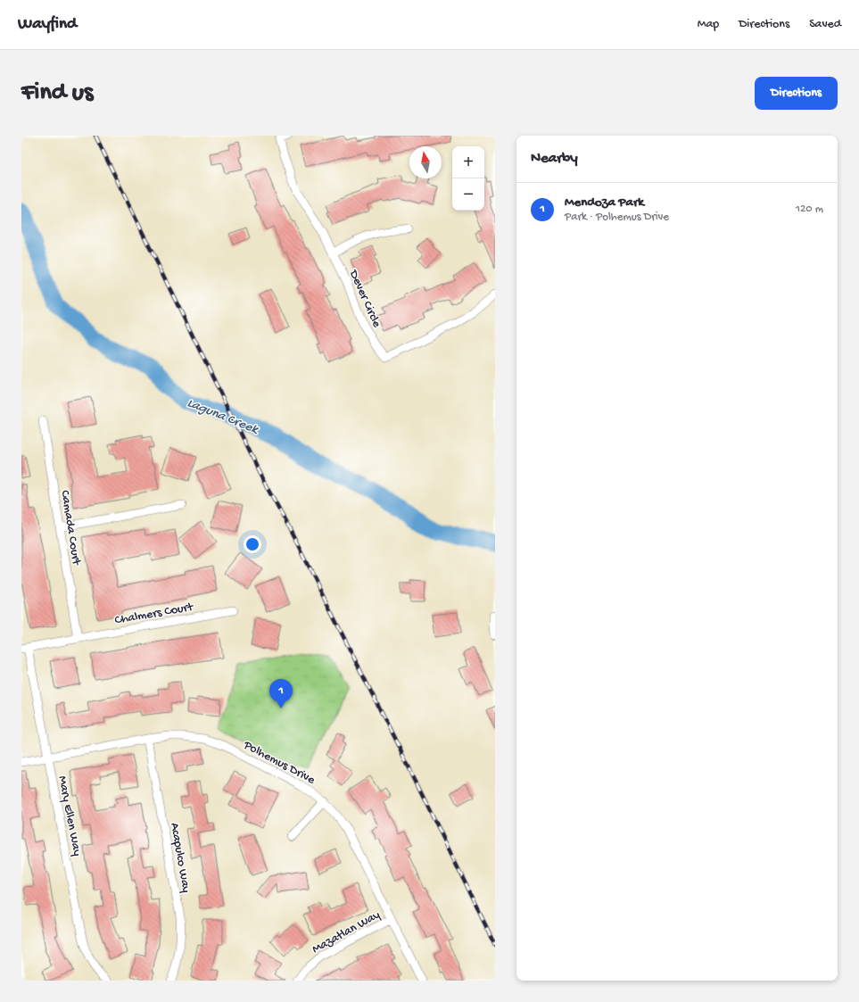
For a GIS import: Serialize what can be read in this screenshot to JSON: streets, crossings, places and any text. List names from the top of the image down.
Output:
{
  "streets": {
    "street": [
      "Dever Circle",
      "Camada Court",
      "Chalmers Court",
      "Polhemus Drive",
      "Mary Ellen Way",
      "Acapulco Way",
      "Mazatlan Way"
    ]
  },
  "crossings": [
    ["Camada Court", "Chalmers Court"],
    ["Chalmers Court", "Mary Ellen Way"],
    ["Polhemus Drive", "Mary Ellen Way"],
    ["Polhemus Drive", "Acapulco Way"],
    ["Polhemus Drive", "Mazatlan Way"]
  ],
  "water": ["Laguna Creek"],
  "north": "top",
  "page": {
    "header": "Wayfind",
    "nav": ["Map", "Directions", "Saved"],
    "buttons": "Directions",
    "title": "Find us",
    "heading": "Nearby",
    "map_buttons": ["+", "−"],
    "list": [
      {
        "mark": "1",
        "name": "Mendoza Park",
        "note": "Park · Polhemus Drive",
        "value": "120 m"
      }
    ],
    "pins": "1"
  }
}
